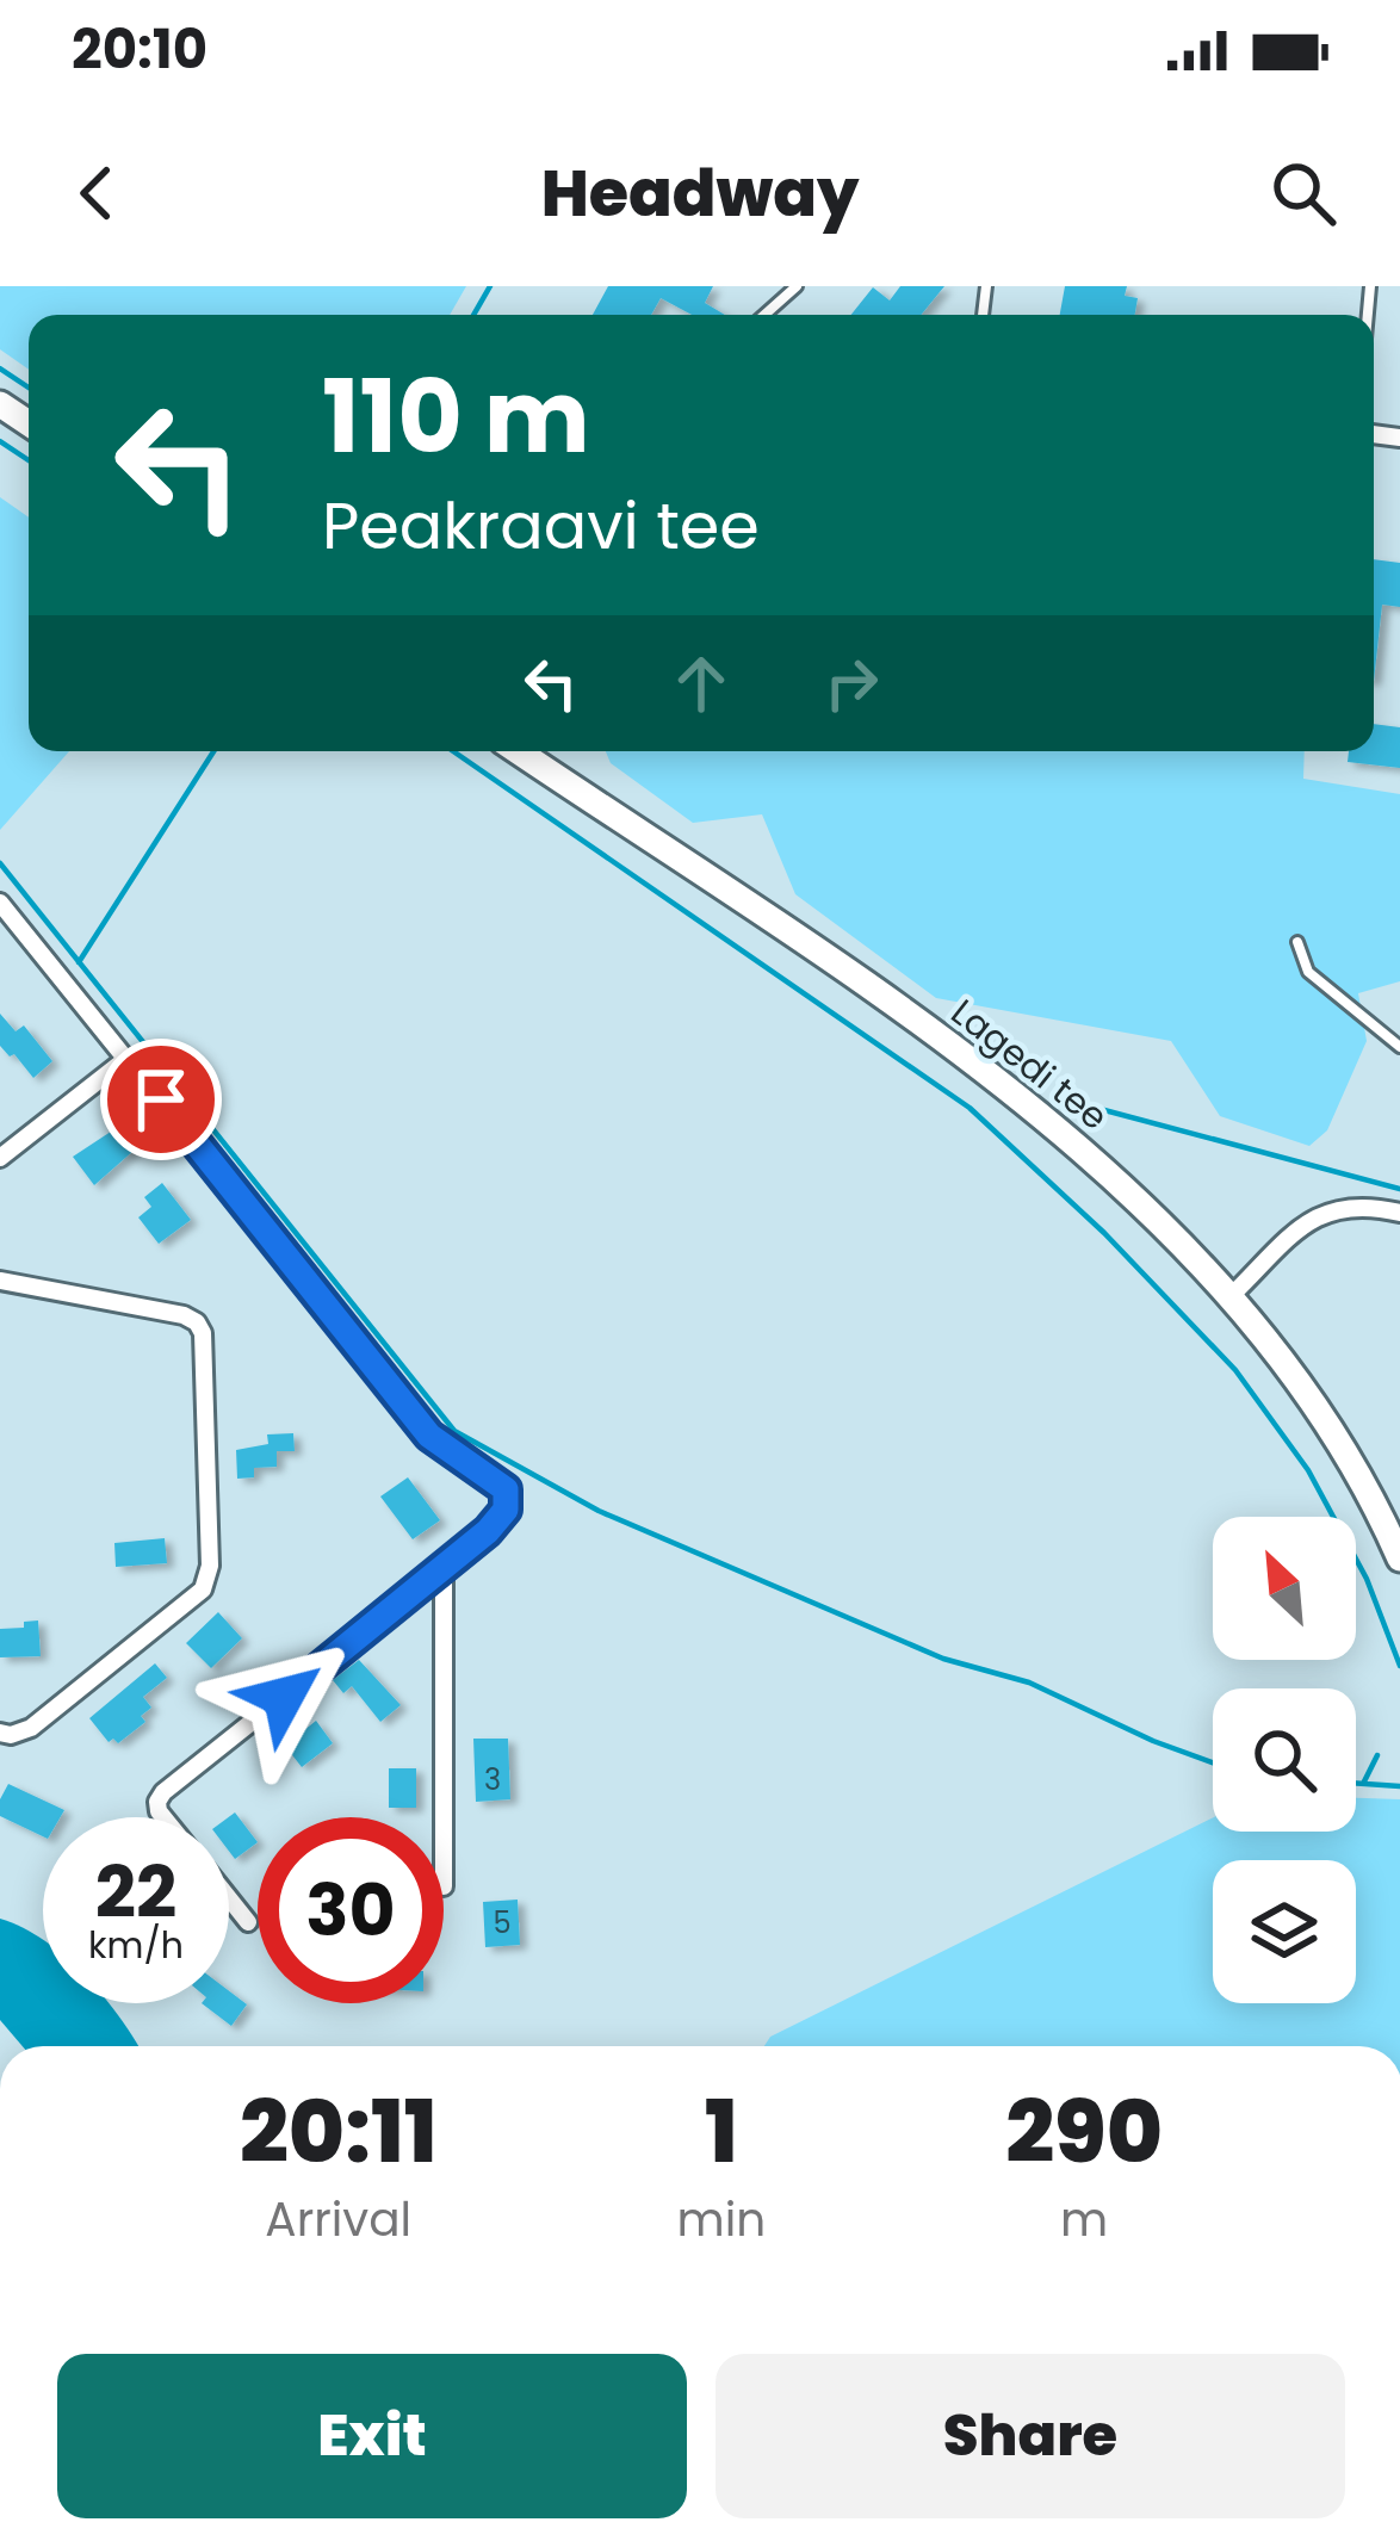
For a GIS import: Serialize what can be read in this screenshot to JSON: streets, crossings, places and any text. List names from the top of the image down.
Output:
{
  "streets": {
    "street": ["Lagedi tee"]
  },
  "house_numbers": ["3", "5"],
  "north": "top left",
  "page": {
    "status": "20:10",
    "header": "Headway",
    "turn": ["110 m", "Peakraavi tee"],
    "speed": "22 km/h",
    "limit": "30",
    "eta": [
      "20:11",
      "Arrival",
      "1",
      "min",
      "290",
      "m"
    ],
    "buttons": ["Exit", "Share"]
  }
}
